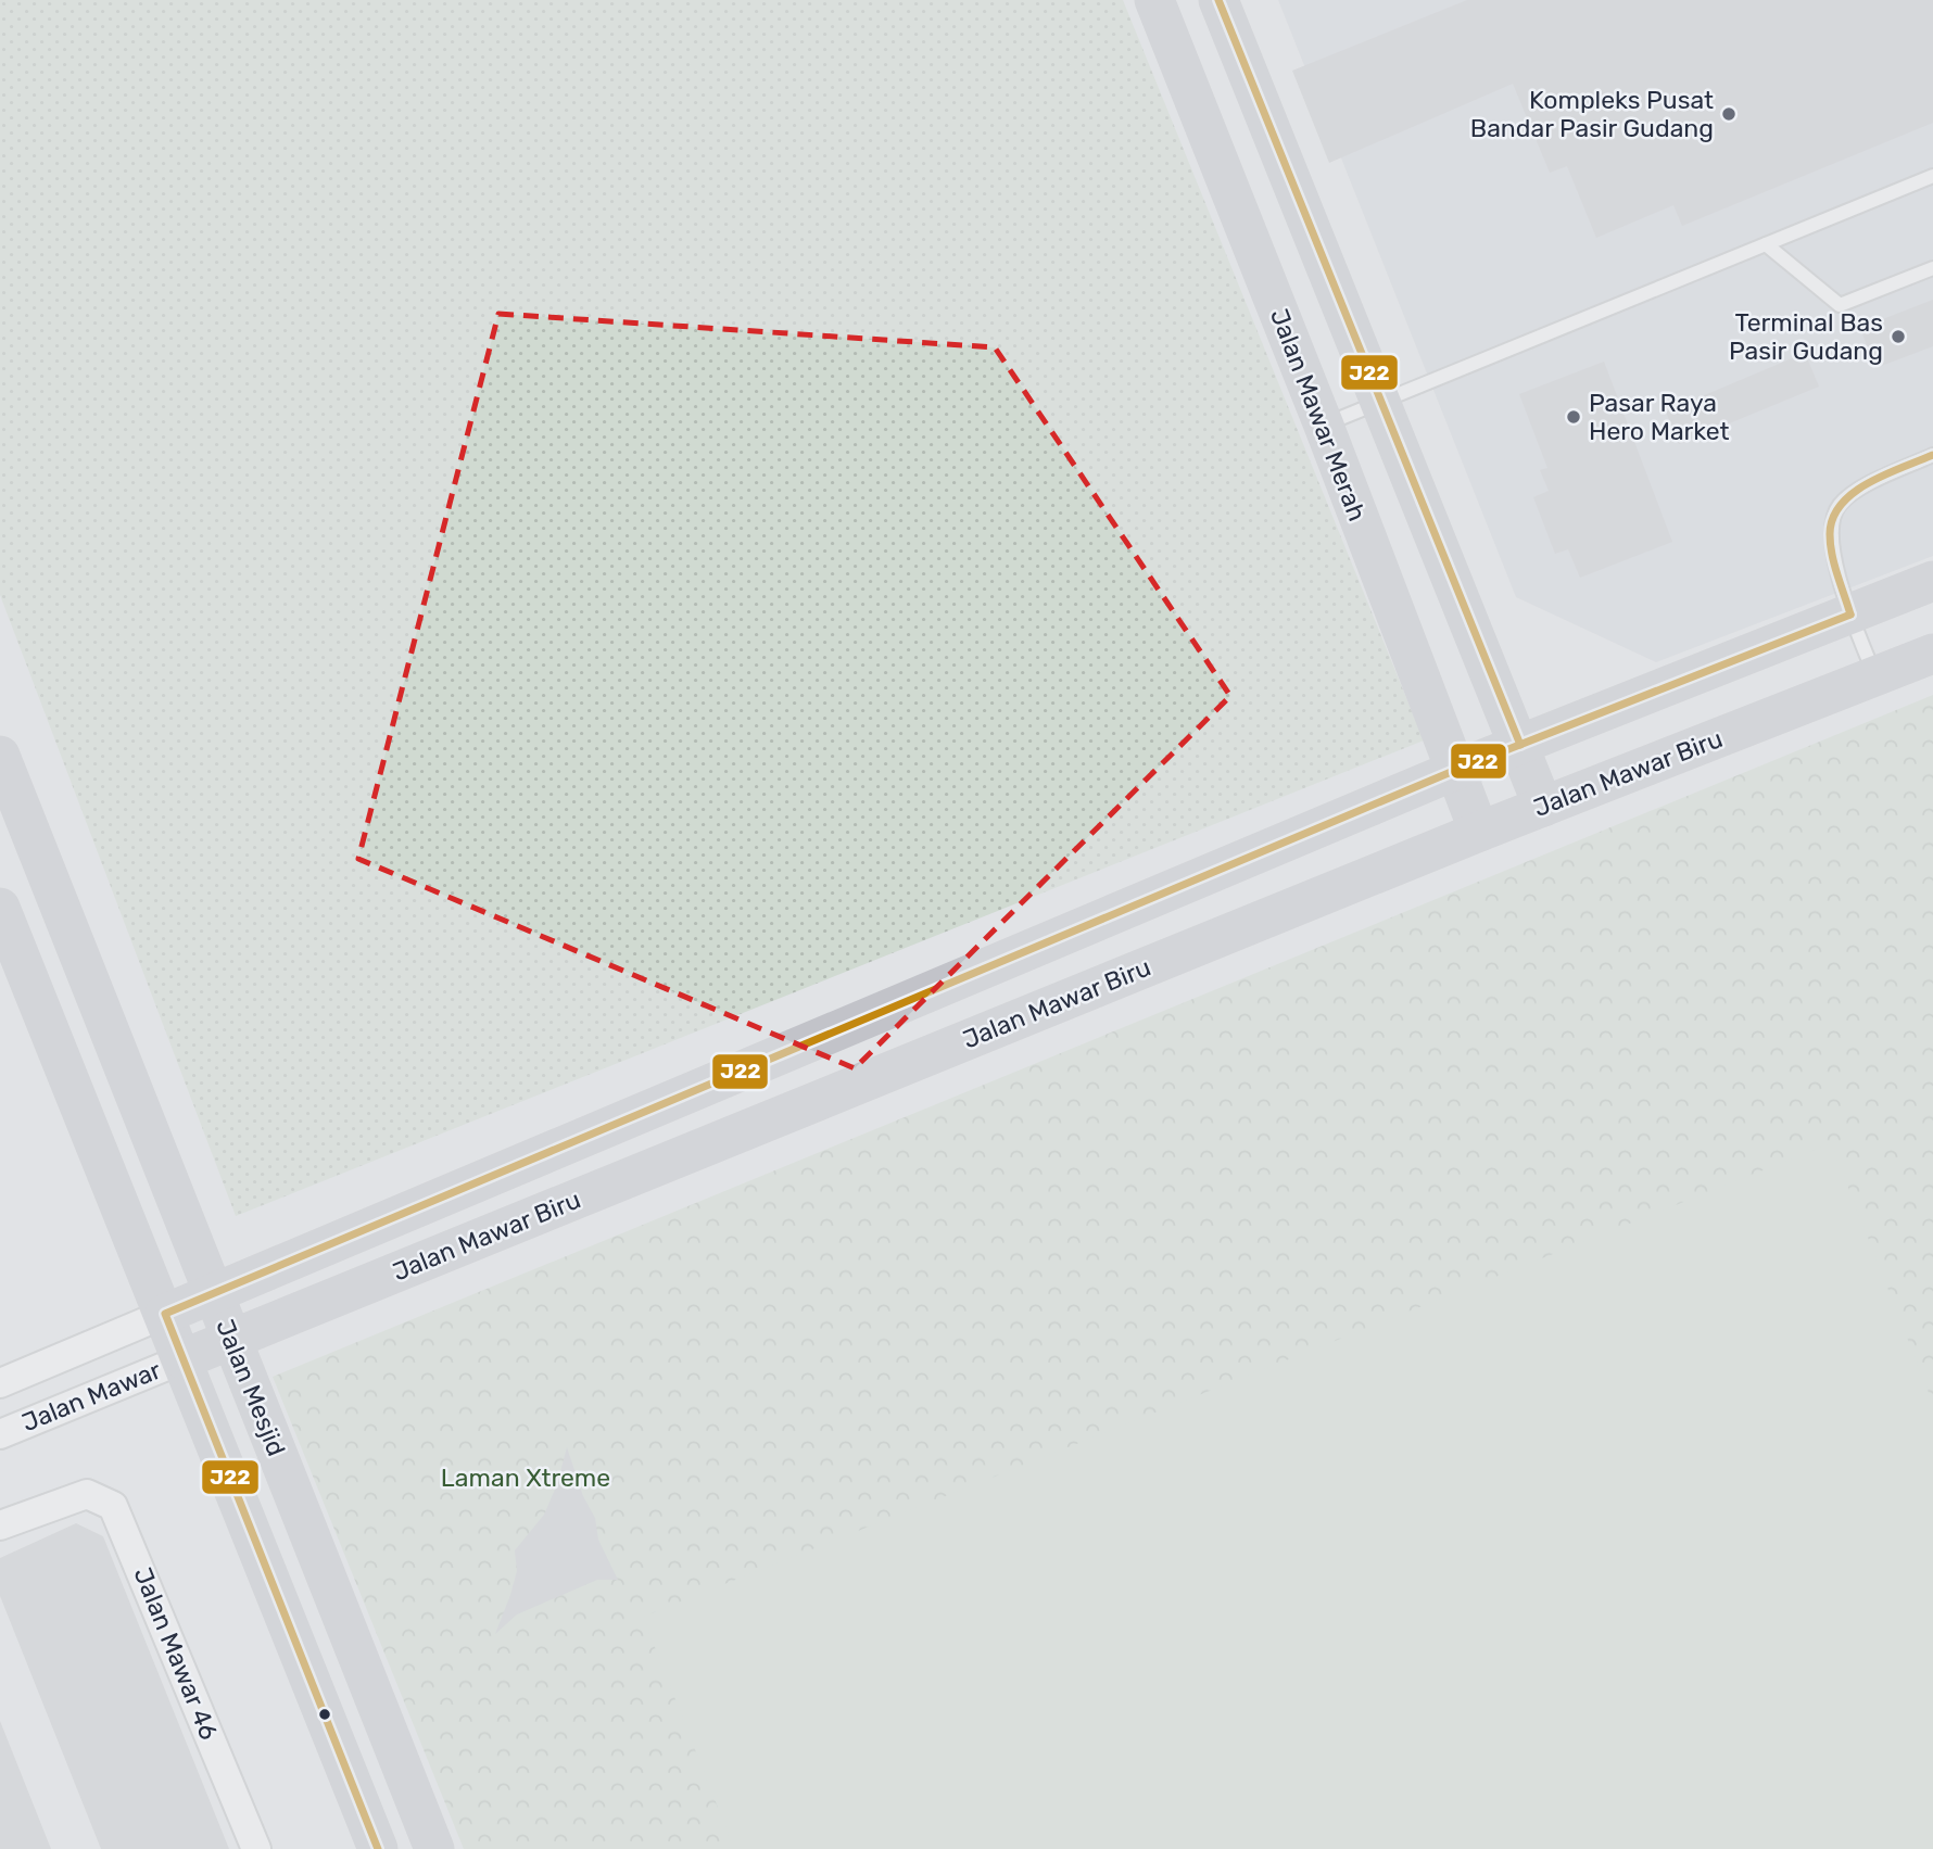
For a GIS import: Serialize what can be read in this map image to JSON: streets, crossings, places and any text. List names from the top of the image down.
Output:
{
  "streets": {
    "street": [
      "Jalan Mawar Merah",
      "Jalan Mawar Biru",
      "Jalan Mesjid",
      "Jalan Mawar",
      "Jalan Mawar 46"
    ]
  },
  "crossings": [
    ["Jalan Mawar Merah", "Jalan Mawar Biru"],
    ["Jalan Mawar Biru", "Jalan Mesjid"],
    ["Jalan Mawar Biru", "Jalan Mawar"]
  ],
  "parks": ["Laman Xtreme"],
  "places": ["Kompleks Pusat Bandar Pasir Gudang", "Terminal Bas Pasir Gudang", "Pasar Raya Hero Market"],
  "lines": ["transit line J22"]
}
